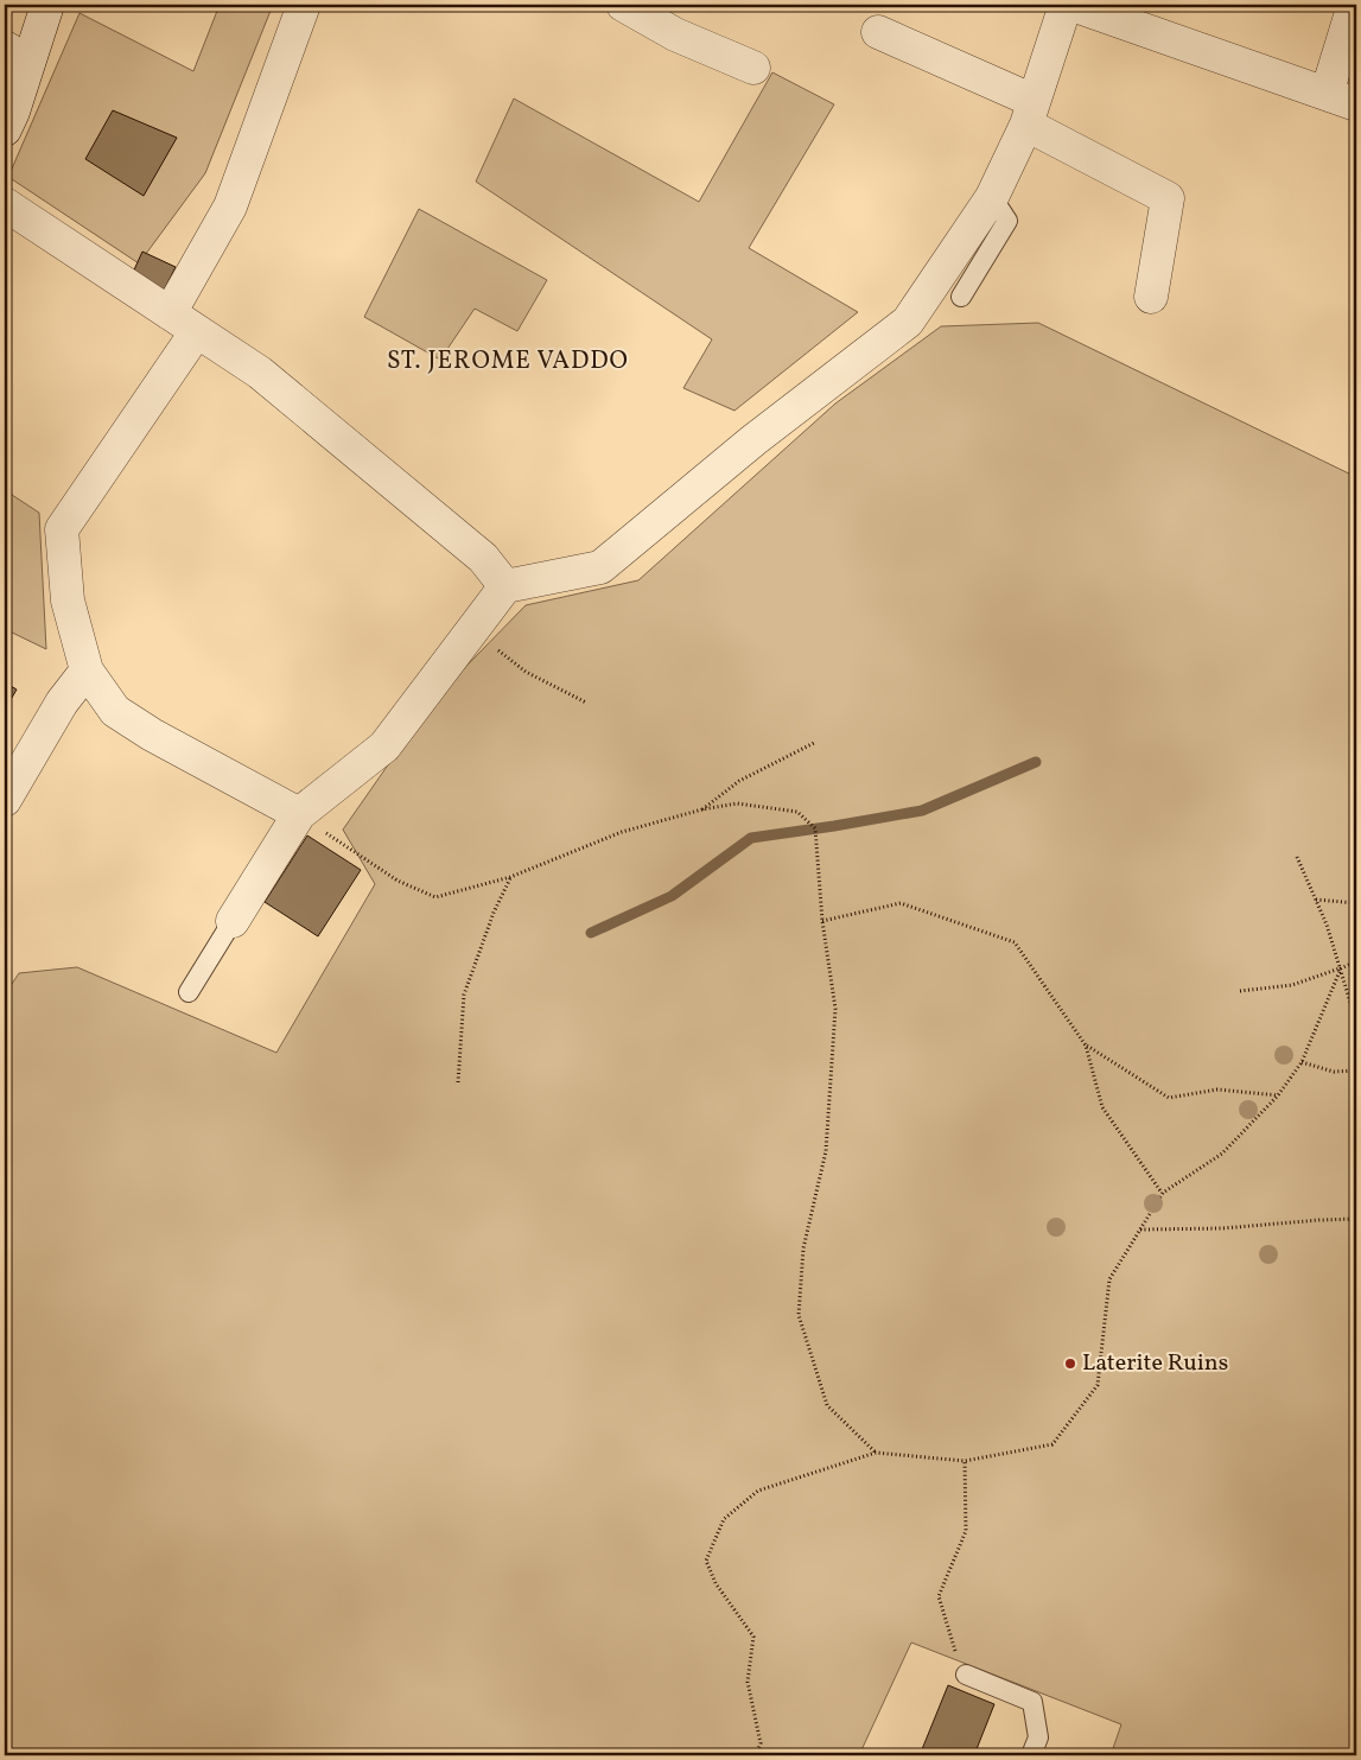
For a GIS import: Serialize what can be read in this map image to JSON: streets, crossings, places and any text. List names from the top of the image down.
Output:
{
  "districts": ["ST. JEROME VADDO"],
  "places": ["Laterite Ruins"]
}
